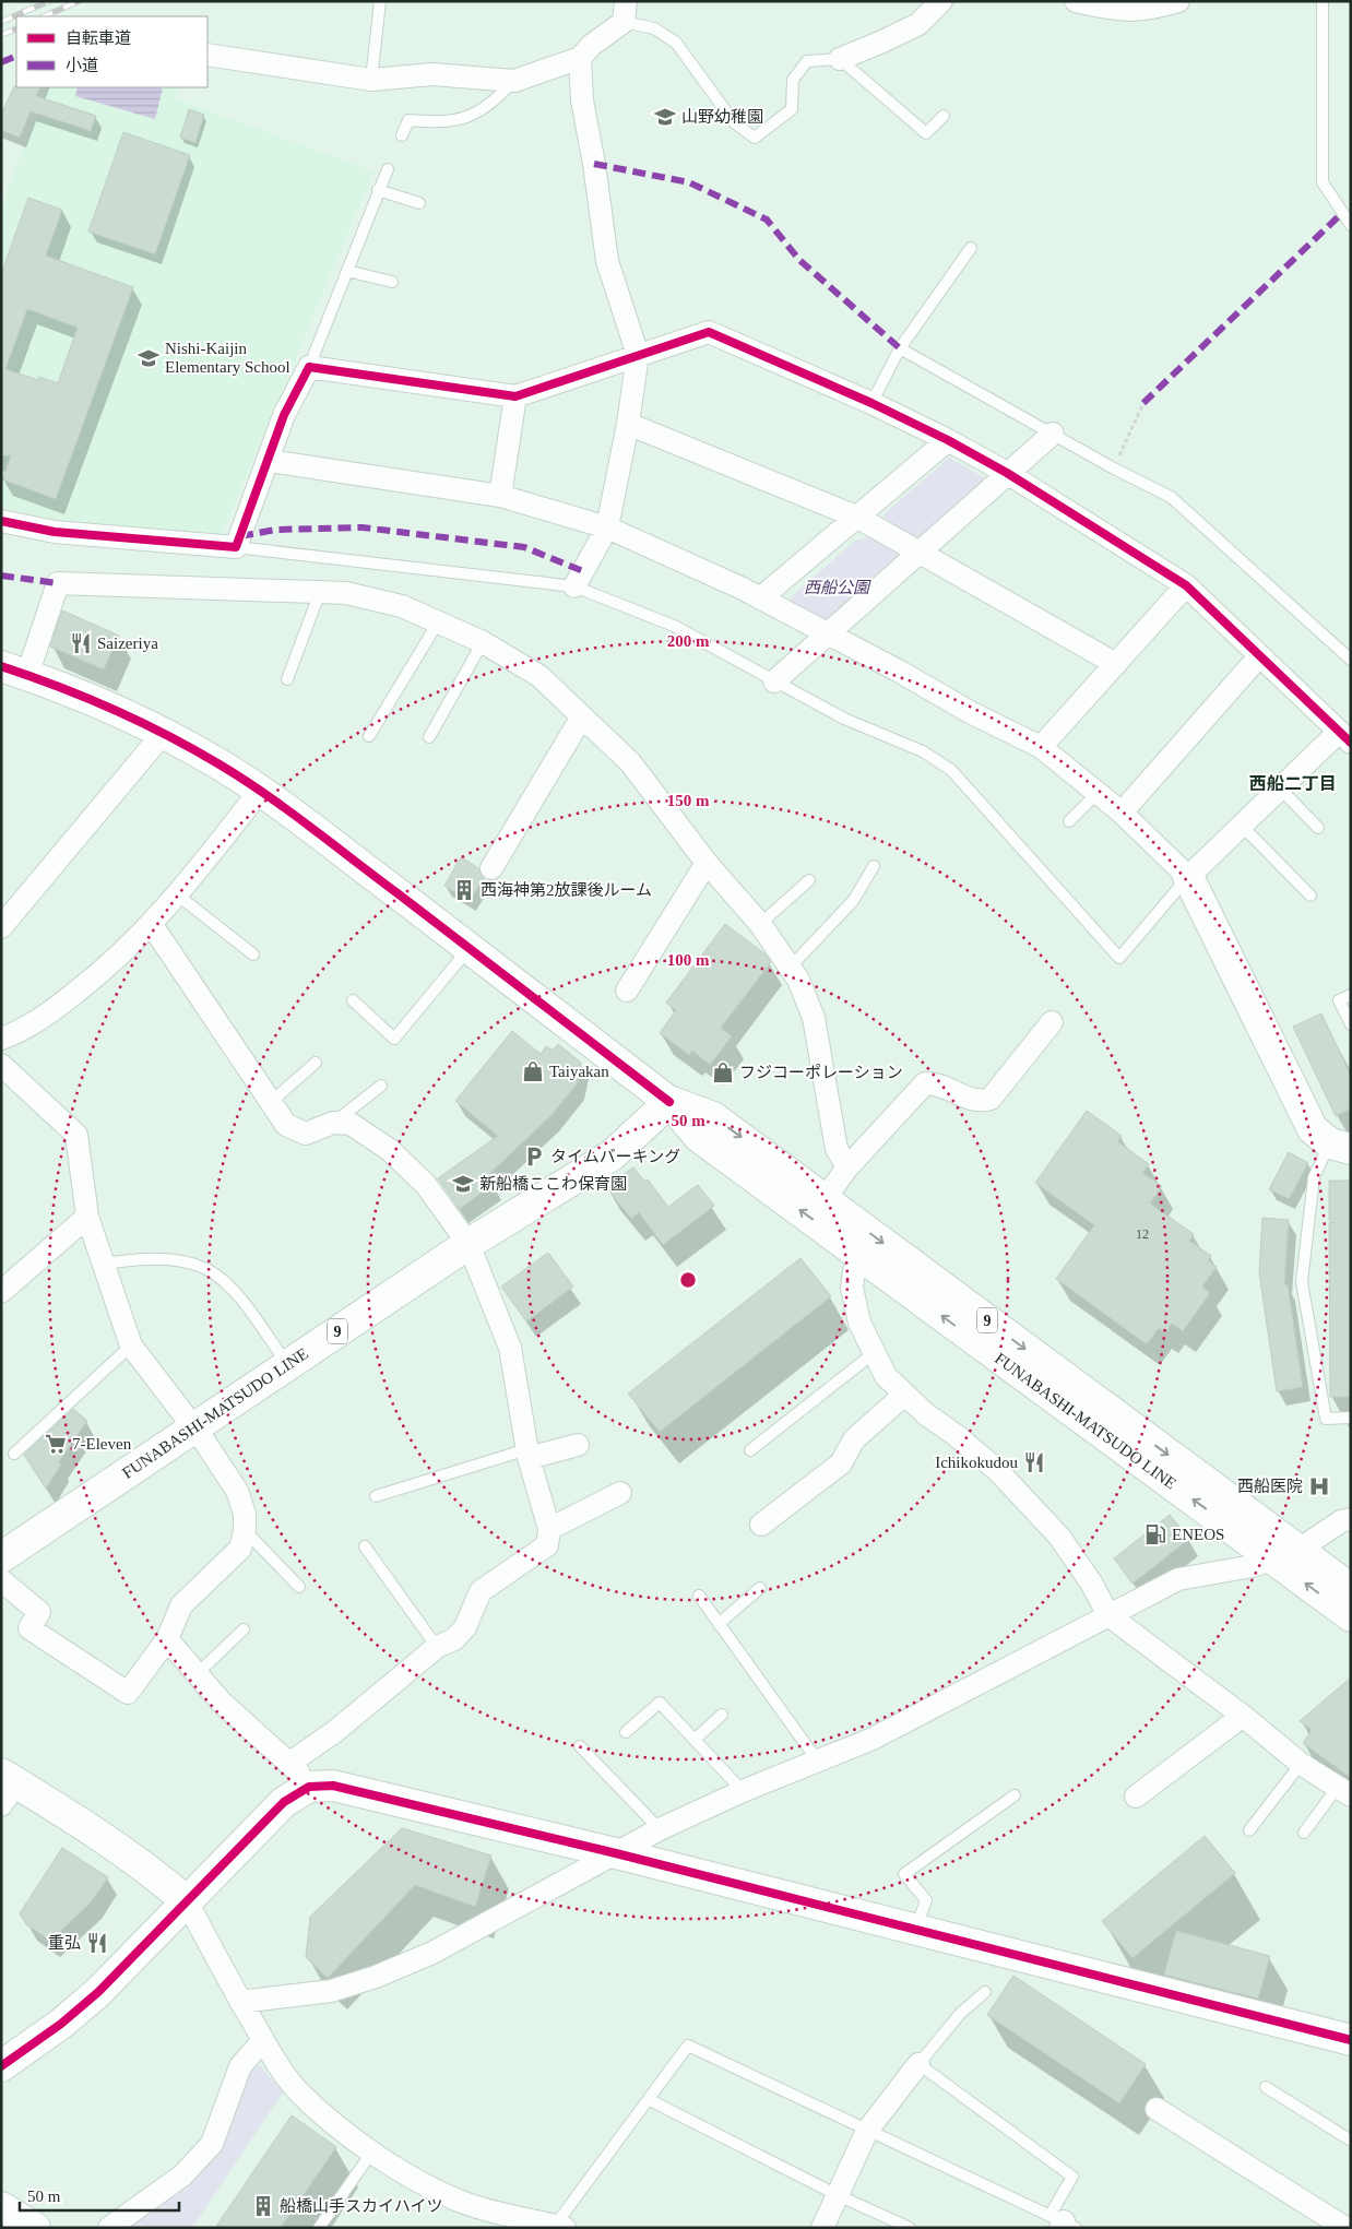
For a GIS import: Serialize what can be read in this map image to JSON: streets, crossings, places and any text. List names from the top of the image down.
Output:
{
  "streets": {
    "street": ["9", "FUNABASHI-MATSUDO LINE"]
  },
  "districts": ["西船二丁目"],
  "parks": ["西船公園"],
  "places": {
    "school or university": ["山野幼稚園", "Nishi-Kaijin Elementary School", "新船橋ここわ保育園"],
    "restaurant": ["Saizeriya", "Ichikokudou", "重弘"],
    "building": ["西海神第2放課後ルーム", "船橋山手スカイハイツ"],
    "shop": ["Taiyakan", "フジコーポレーション"],
    "parking": ["タイムバーキング"],
    "supermarket": ["7-Eleven"],
    "hospital": ["西船医院"],
    "fuel station": ["ENEOS"]
  },
  "house_numbers": ["12"],
  "legend": ["自転車道", "小道"],
  "scale_bar": "50 m",
  "rings": [
    "200 m",
    "150 m",
    "100 m",
    "50 m"
  ]
}
